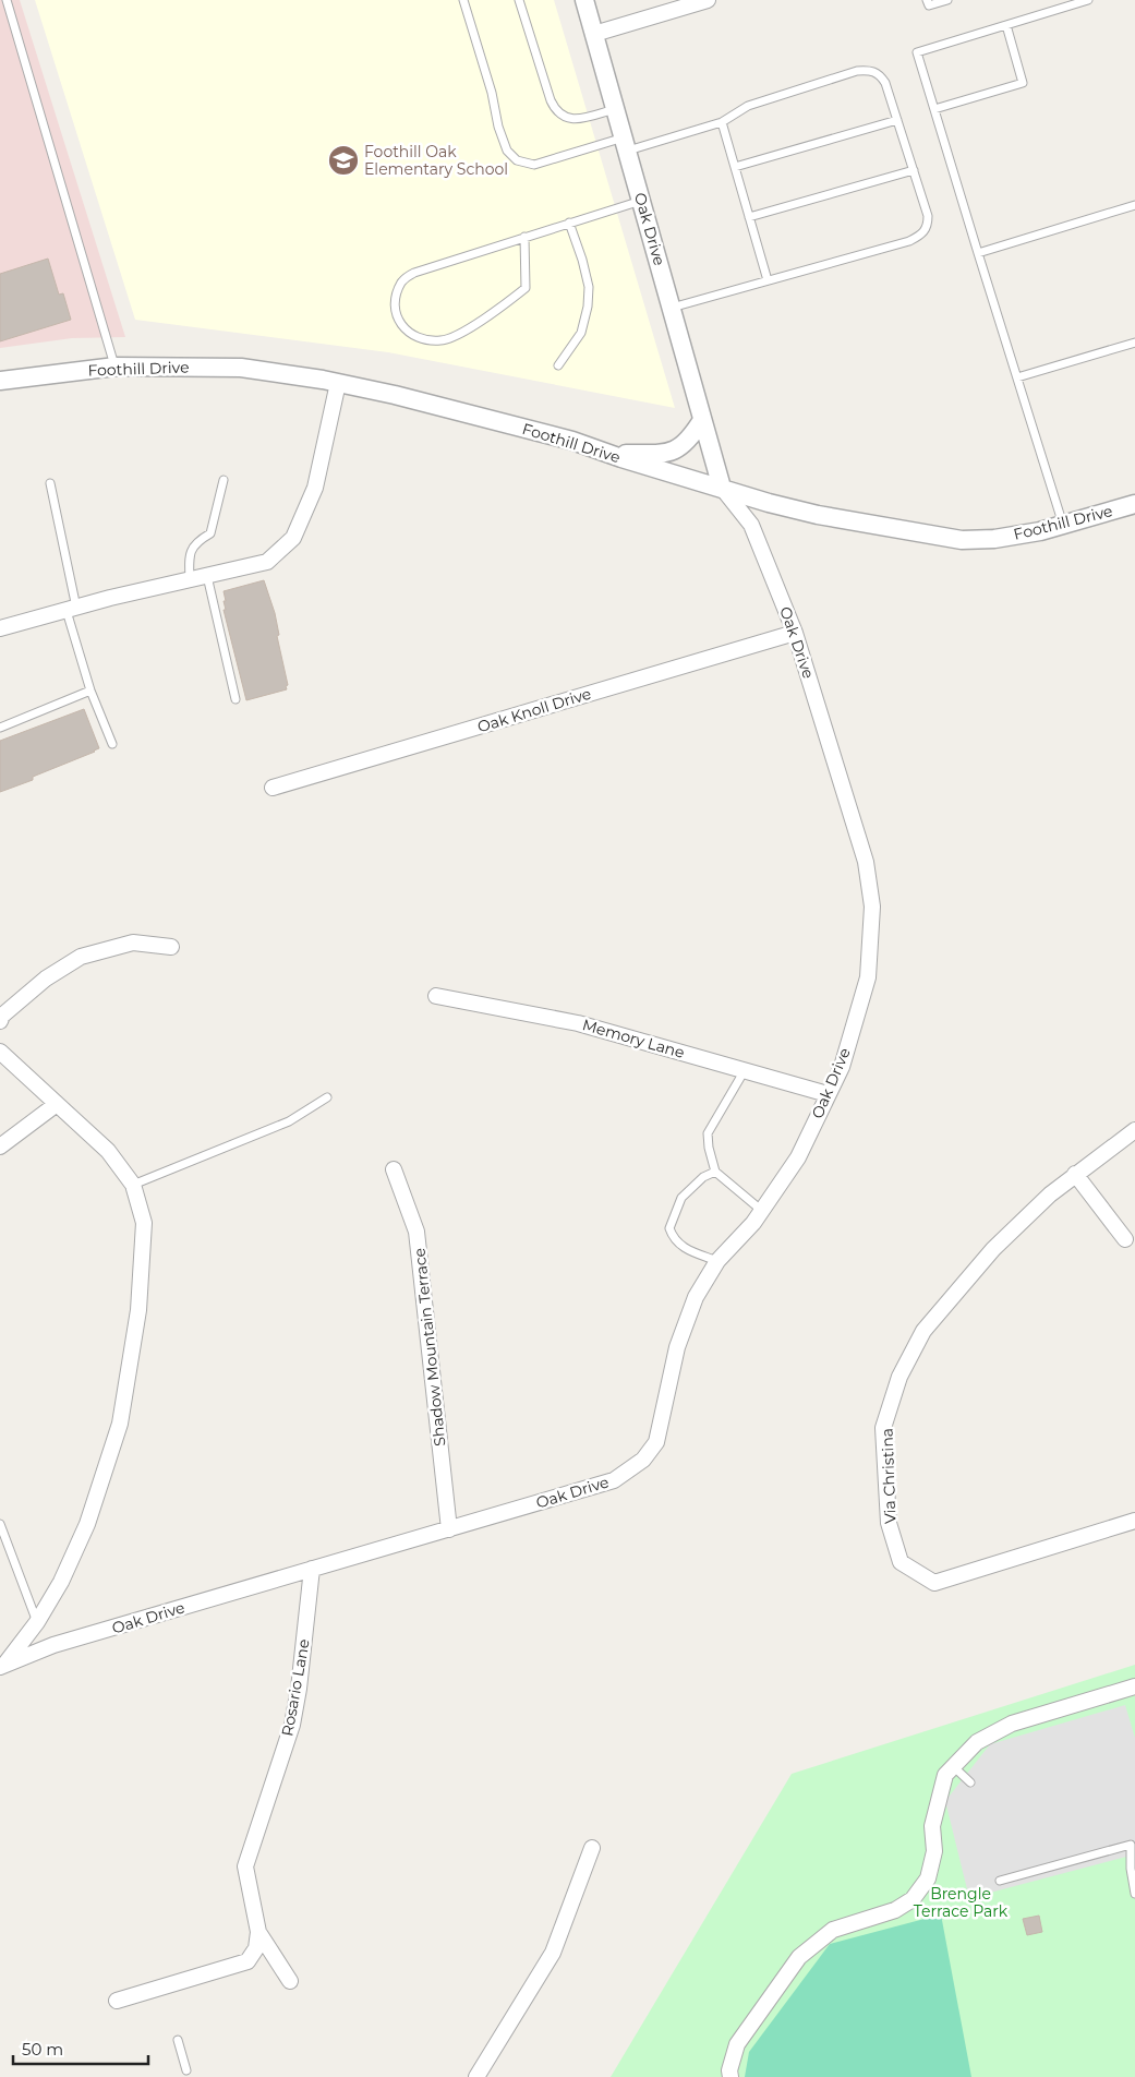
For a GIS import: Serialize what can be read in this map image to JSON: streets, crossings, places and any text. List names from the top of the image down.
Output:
{
  "streets": {
    "street": [
      "Oak Drive",
      "Foothill Drive",
      "Oak Knoll Drive",
      "Memory Lane",
      "Shadow Mountain Terrace",
      "Via Christina",
      "Rosario Lane"
    ]
  },
  "crossings": [
    ["Oak Drive", "Foothill Drive"],
    ["Oak Drive", "Oak Knoll Drive"],
    ["Oak Drive", "Memory Lane"],
    ["Oak Drive", "Shadow Mountain Terrace"],
    ["Oak Drive", "Rosario Lane"]
  ],
  "parks": ["Brengle Terrace Park"],
  "places": {
    "school or university": ["Foothill Oak Elementary School"]
  },
  "scale_bar": "50 m"
}
